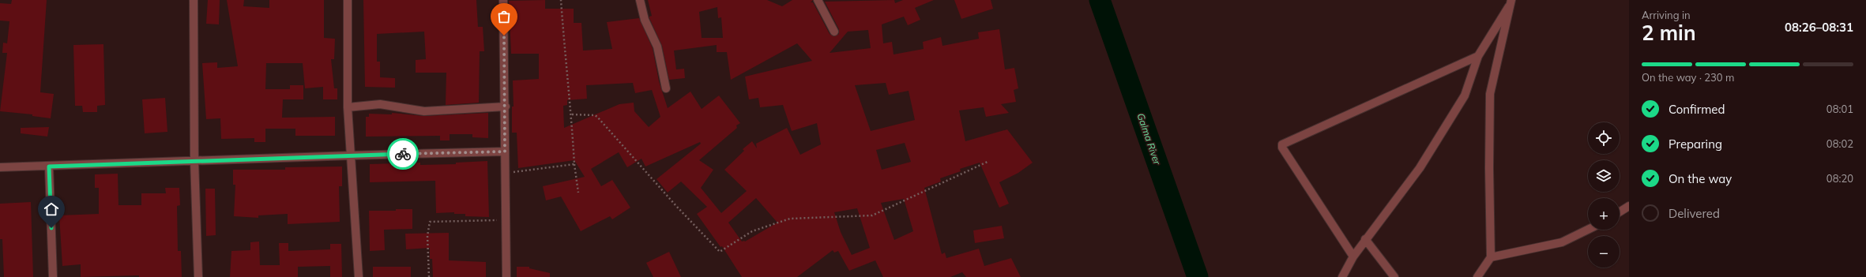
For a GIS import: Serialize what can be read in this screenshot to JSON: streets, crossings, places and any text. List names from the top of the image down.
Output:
{
  "water": ["Galma River"],
  "page": {
    "heading": ["2 min", "Arriving in", "08:26–08:31"],
    "bar": "On the way · 230 m",
    "list": [
      ["Confirmed", "08:01"],
      ["Preparing", "08:02"],
      ["On the way", "08:20"],
      "Delivered"
    ],
    "map_buttons": ["+", "−"]
  }
}
